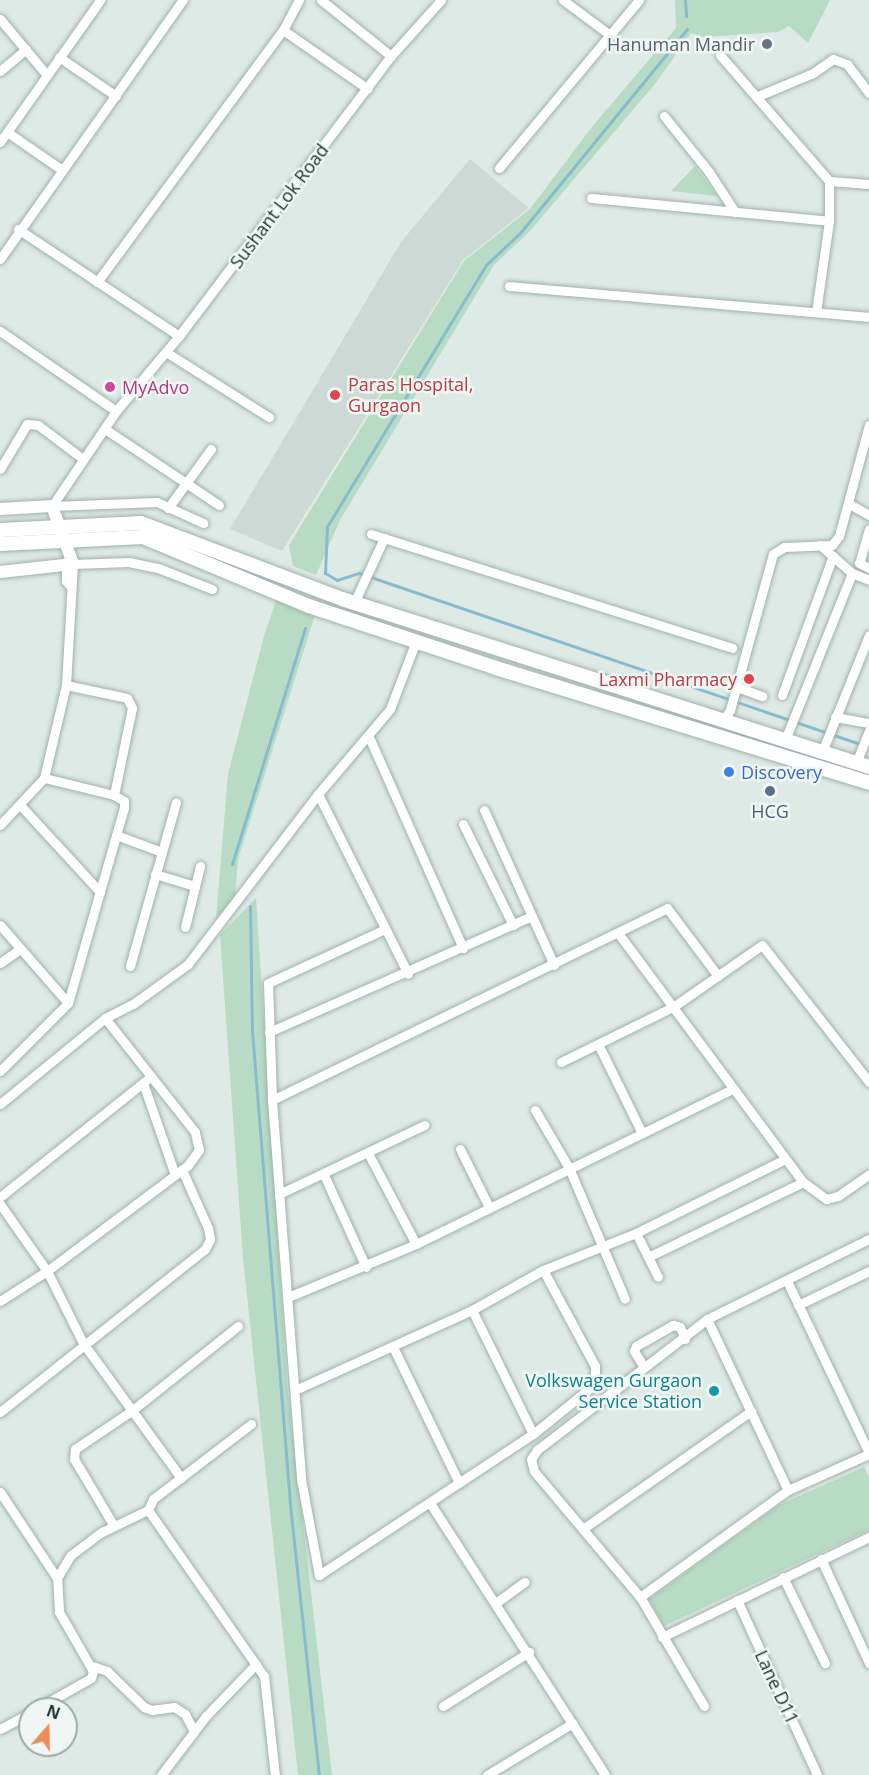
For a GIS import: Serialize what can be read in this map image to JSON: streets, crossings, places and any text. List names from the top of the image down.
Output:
{
  "streets": {
    "street": ["Sushant Lok Road", "Lane D11"]
  },
  "places": [
    "Hanuman Mandir",
    "MyAdvo",
    "Paras Hospital, Gurgaon",
    "Laxmi Pharmacy",
    "Discovery",
    "HCG",
    "Volkswagen Gurgaon Service Station"
  ],
  "north": "top"
}
